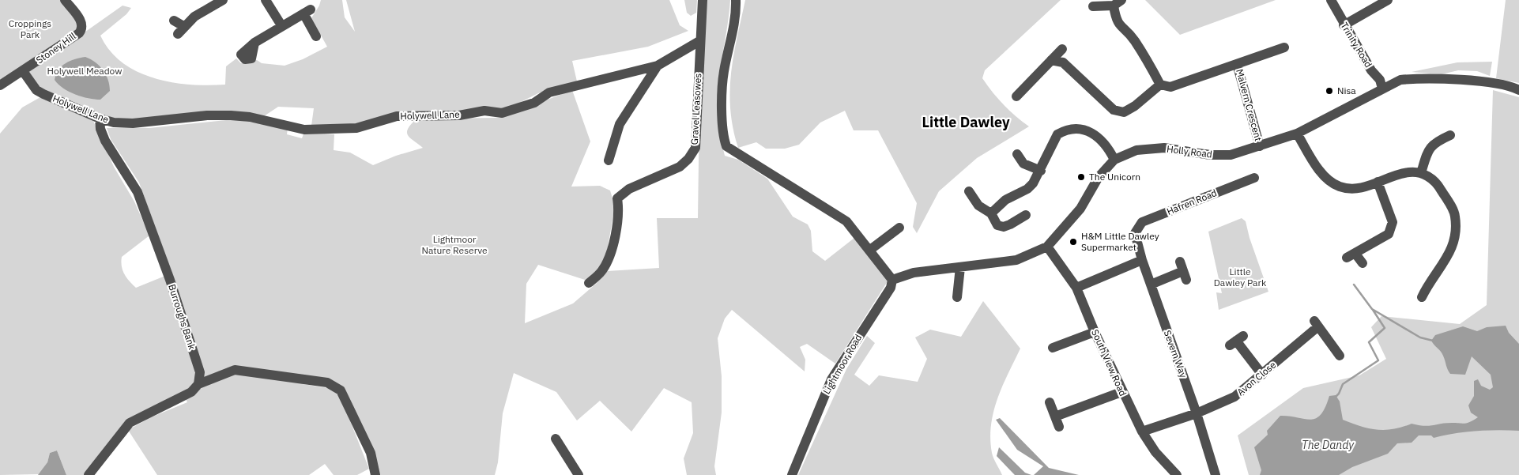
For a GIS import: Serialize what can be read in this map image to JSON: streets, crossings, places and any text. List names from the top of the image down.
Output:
{
  "streets": {
    "street": [
      "Trinity Road",
      "Stoney Hill",
      "Malvern Crescent",
      "Holywell Lane",
      "Gravel Leasowes",
      "Holly Road",
      "Hafren Road",
      "Burroughs Bank",
      "Severn Way",
      "South View Road",
      "Lightmoor Road",
      "Avon Close"
    ]
  },
  "crossings": [
    ["Trinity Road", "Holly Road"],
    ["Stoney Hill", "Holywell Lane"],
    ["Malvern Crescent", "Holly Road"],
    ["Holywell Lane", "Gravel Leasowes"],
    ["Holywell Lane", "Burroughs Bank"],
    ["Holly Road", "South View Road"],
    ["Holly Road", "Lightmoor Road"],
    ["Hafren Road", "Severn Way"],
    ["Severn Way", "Avon Close"],
    ["South View Road", "Avon Close"]
  ],
  "districts": ["Little Dawley"],
  "water": ["The Dandy"],
  "parks": [
    "Croppings Park",
    "Holywell Meadow",
    "Lightmoor Nature Reserve",
    "Little Dawley Park"
  ],
  "places": ["Nisa", "The Unicorn", "H&M Little Dawley Supermarket"]
}
